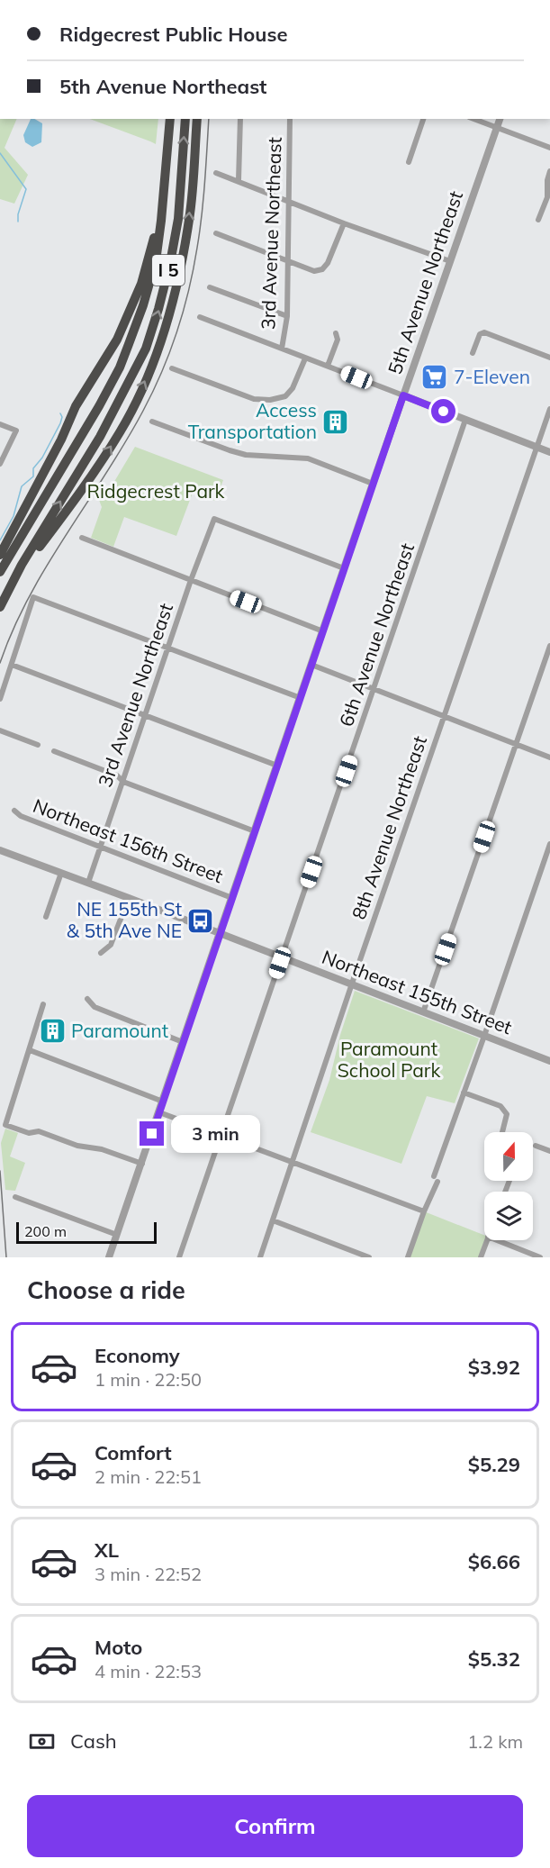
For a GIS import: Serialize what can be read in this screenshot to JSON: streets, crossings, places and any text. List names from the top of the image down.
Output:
{
  "streets": {
    "highway": ["I 5"],
    "street": [
      "3rd Avenue Northeast",
      "5th Avenue Northeast",
      "6th Avenue Northeast",
      "8th Avenue Northeast",
      "Northeast 156th Street",
      "Northeast 155th Street"
    ]
  },
  "crossings": [
    ["3rd Avenue Northeast", "5th Avenue Northeast"],
    ["3rd Avenue Northeast", "Northeast 156th Street"],
    ["3rd Avenue Northeast", "Northeast 155th Street"],
    ["5th Avenue Northeast", "Northeast 156th Street"],
    ["5th Avenue Northeast", "Northeast 155th Street"],
    ["6th Avenue Northeast", "Northeast 155th Street"],
    ["8th Avenue Northeast", "Northeast 155th Street"]
  ],
  "parks": ["Ridgecrest Park", "Paramount School Park"],
  "places": {
    "supermarket": ["7-Eleven"],
    "building": ["Access Transportation", "Paramount"],
    "bus stop": ["NE 155th St & 5th Ave NE"]
  },
  "scale_bar": "200 m",
  "north": "top",
  "page": {
    "banner": ["Ridgecrest Public House", "5th Avenue Northeast"],
    "bubble": "3 min",
    "scale": "200 m",
    "heading": "Choose a ride",
    "list": [
      {
        "name": "Economy",
        "note": "1 min · 22:50",
        "value": "$3.92"
      },
      {
        "name": "Comfort",
        "note": "2 min · 22:51",
        "value": "$5.29"
      },
      {
        "name": "XL",
        "note": "3 min · 22:52",
        "value": "$6.66"
      },
      {
        "name": "Moto",
        "note": "4 min · 22:53",
        "value": "$5.32"
      }
    ],
    "pay": ["Cash", "1.2 km"],
    "buttons": "Confirm"
  }
}
